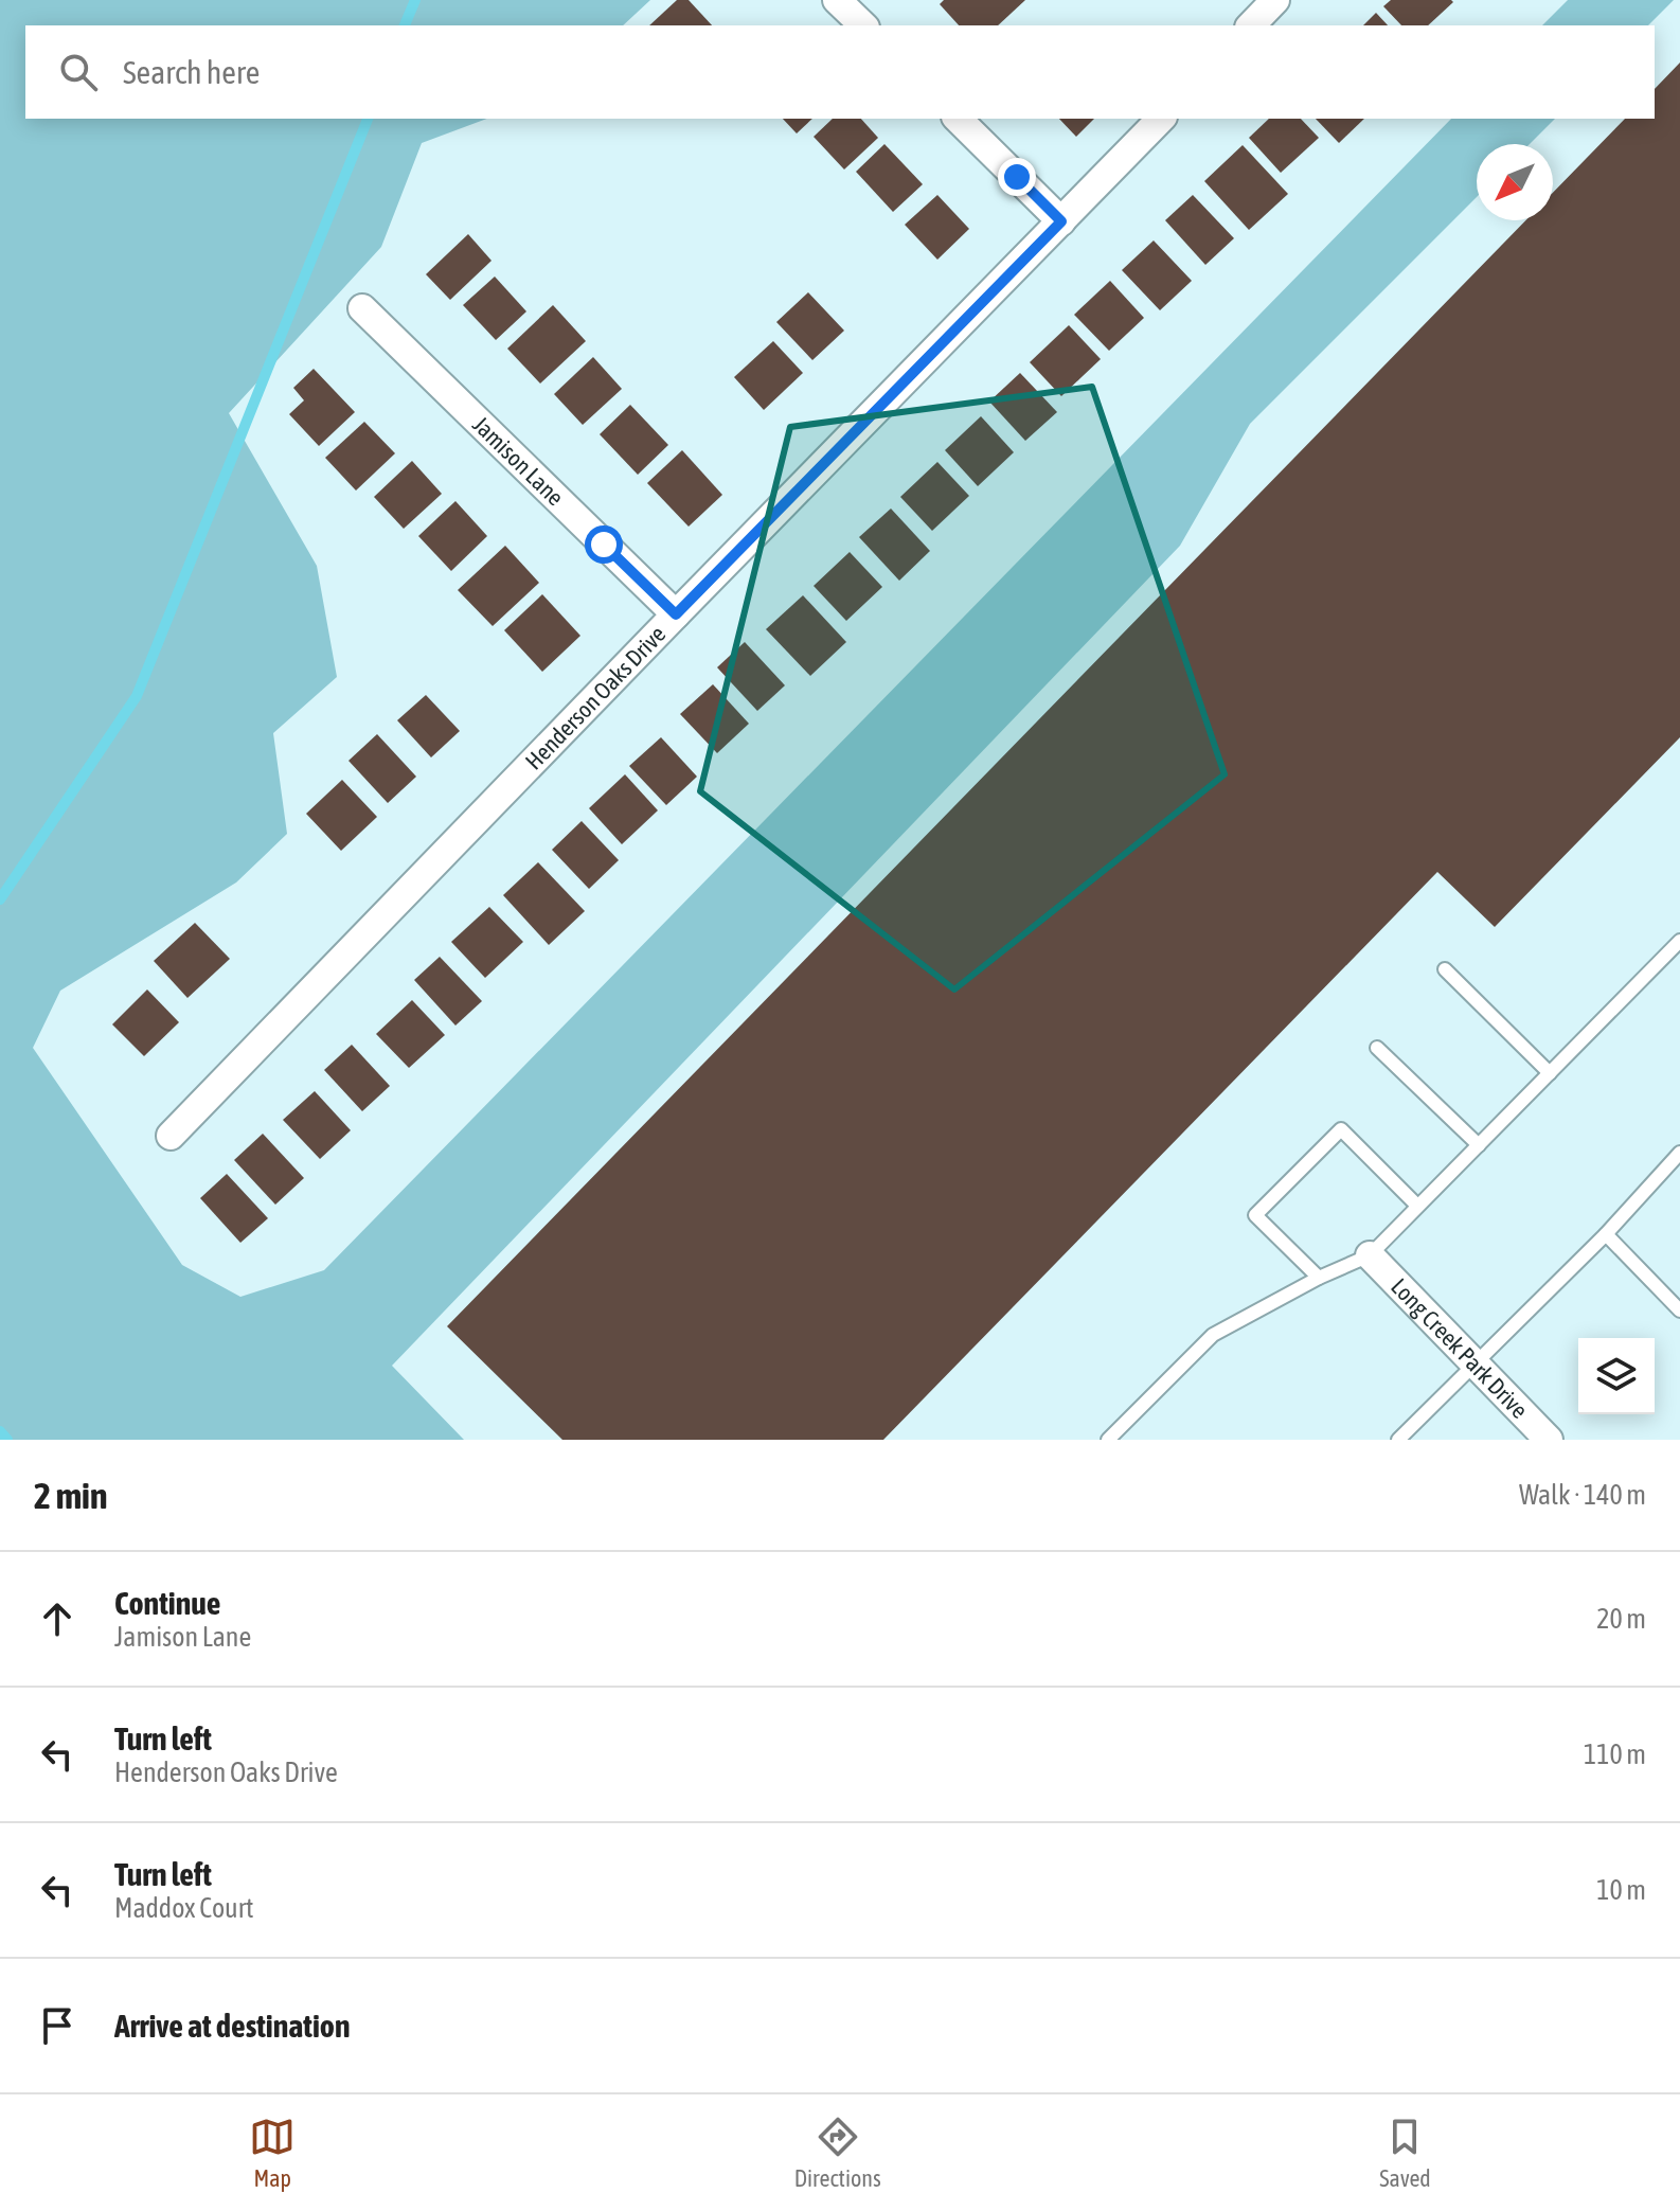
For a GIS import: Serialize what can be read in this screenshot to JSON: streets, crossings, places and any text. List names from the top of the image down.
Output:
{
  "streets": {
    "street": ["Jamison Lane", "Henderson Oaks Drive", "Long Creek Park Drive"]
  },
  "crossings": [
    ["Jamison Lane", "Henderson Oaks Drive"]
  ],
  "north": "bottom left",
  "page": {
    "search": "Search here",
    "heading": ["2 min", "Walk · 140 m"],
    "list": [
      ["Continue", "Jamison Lane", "20 m"],
      ["Turn left", "Henderson Oaks Drive", "110 m"],
      ["Turn left", "Maddox Court", "10 m"],
      "Arrive at destination"
    ],
    "nav": ["Map", "Directions", "Saved"]
  }
}
